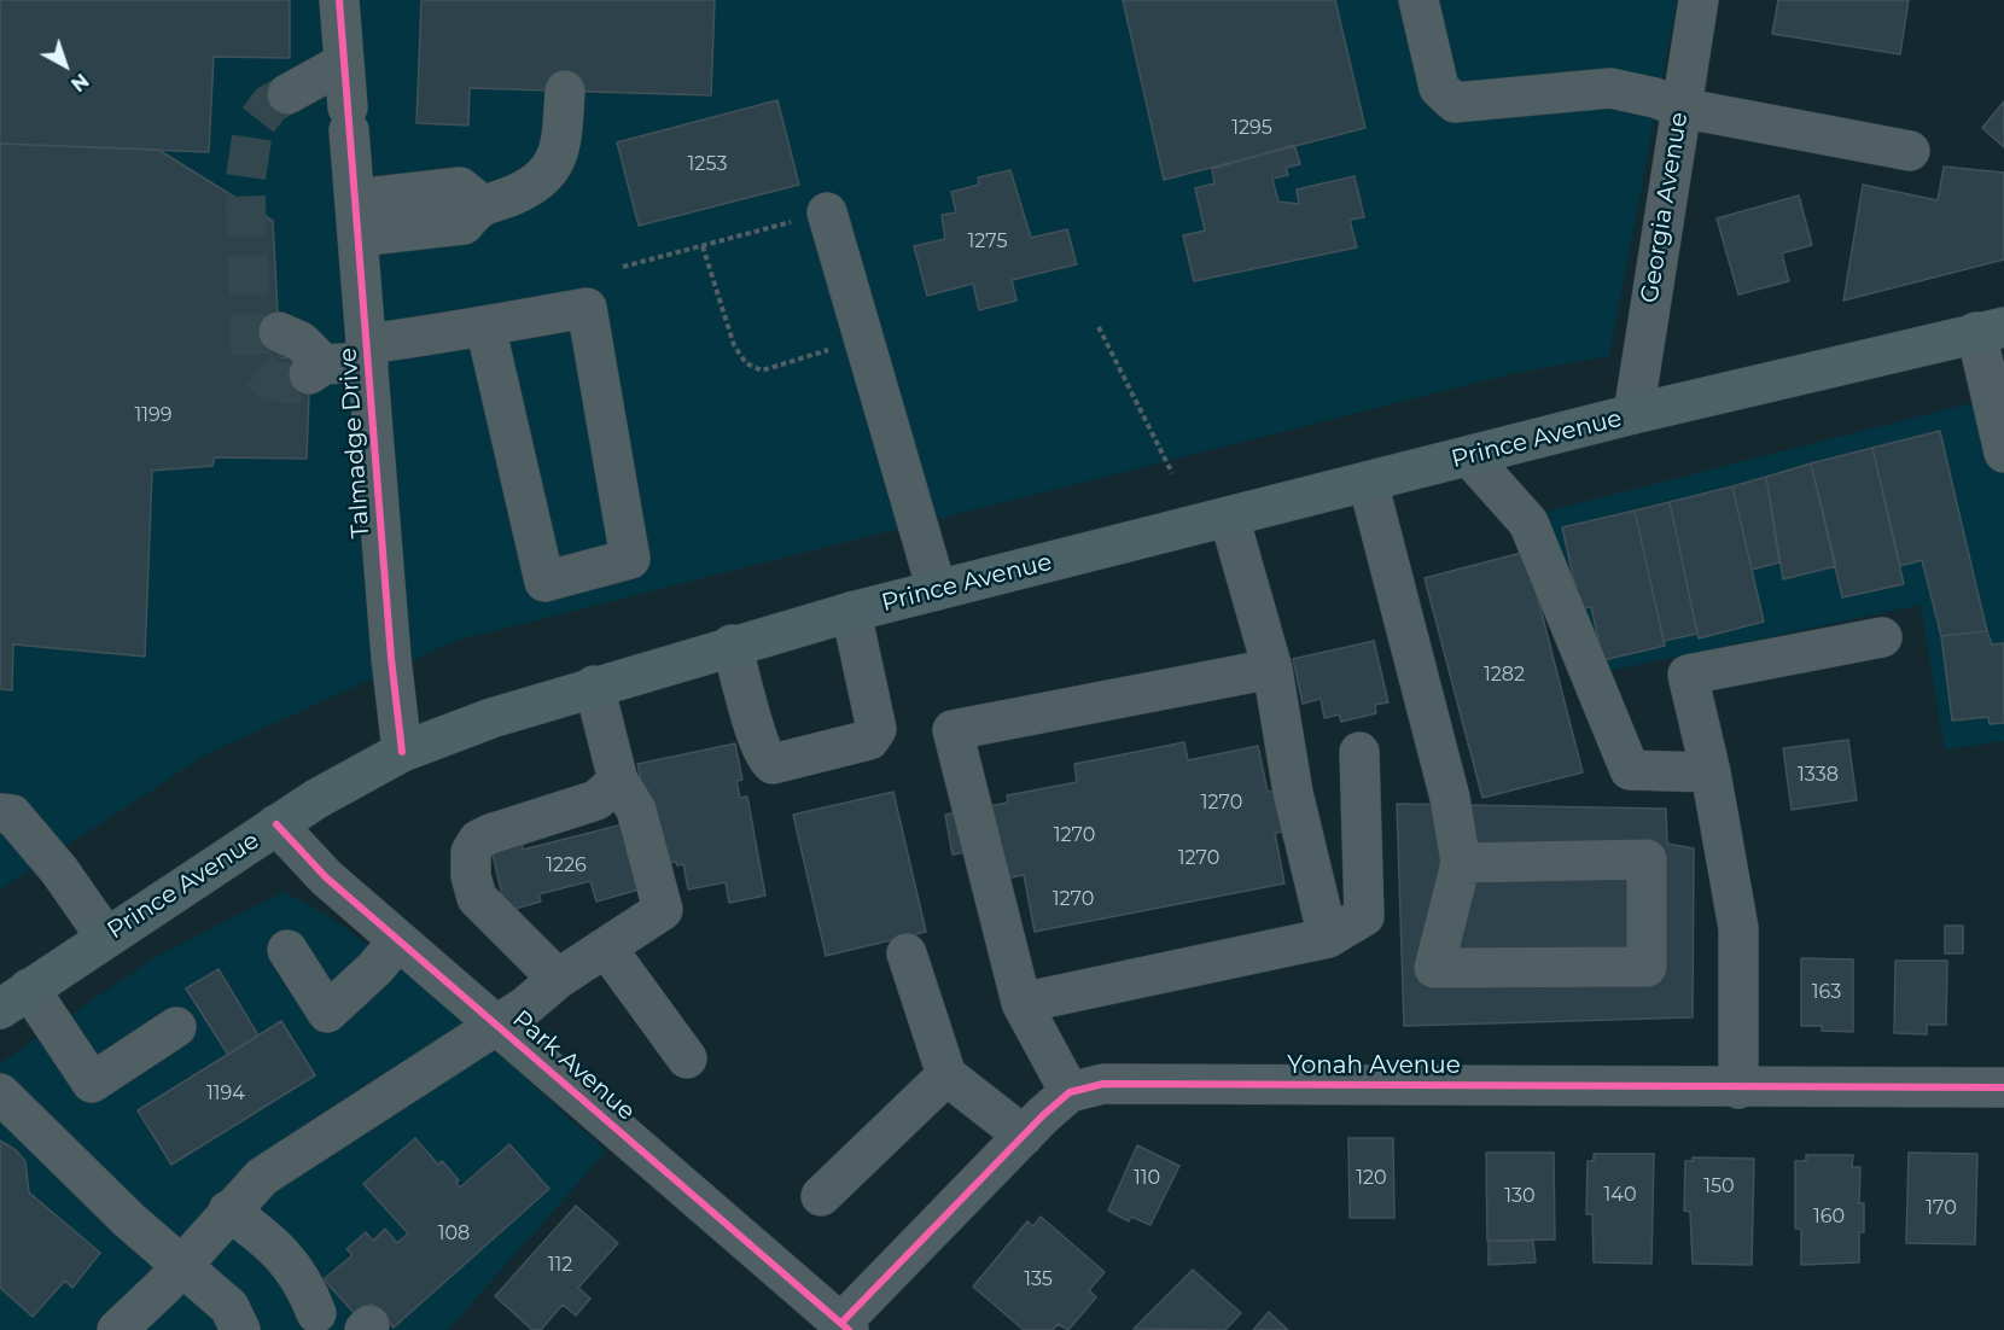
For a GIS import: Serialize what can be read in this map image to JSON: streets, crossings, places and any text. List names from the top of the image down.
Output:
{
  "streets": {
    "main road": ["Prince Avenue"],
    "street": [
      "Georgia Avenue",
      "Talmadge Drive",
      "Park Avenue",
      "Yonah Avenue"
    ]
  },
  "crossings": [
    ["Georgia Avenue", "Prince Avenue"],
    ["Prince Avenue", "Talmadge Drive"],
    ["Prince Avenue", "Park Avenue"],
    ["Park Avenue", "Yonah Avenue"]
  ],
  "house_numbers": [
    "1295",
    "1253",
    "1275",
    "1199",
    "1282",
    "1338",
    "1270",
    "1270",
    "1270",
    "1226",
    "1270",
    "163",
    "1194",
    "110",
    "120",
    "150",
    "140",
    "130",
    "170",
    "160",
    "108",
    "112",
    "135"
  ],
  "north": "bottom right"
}
